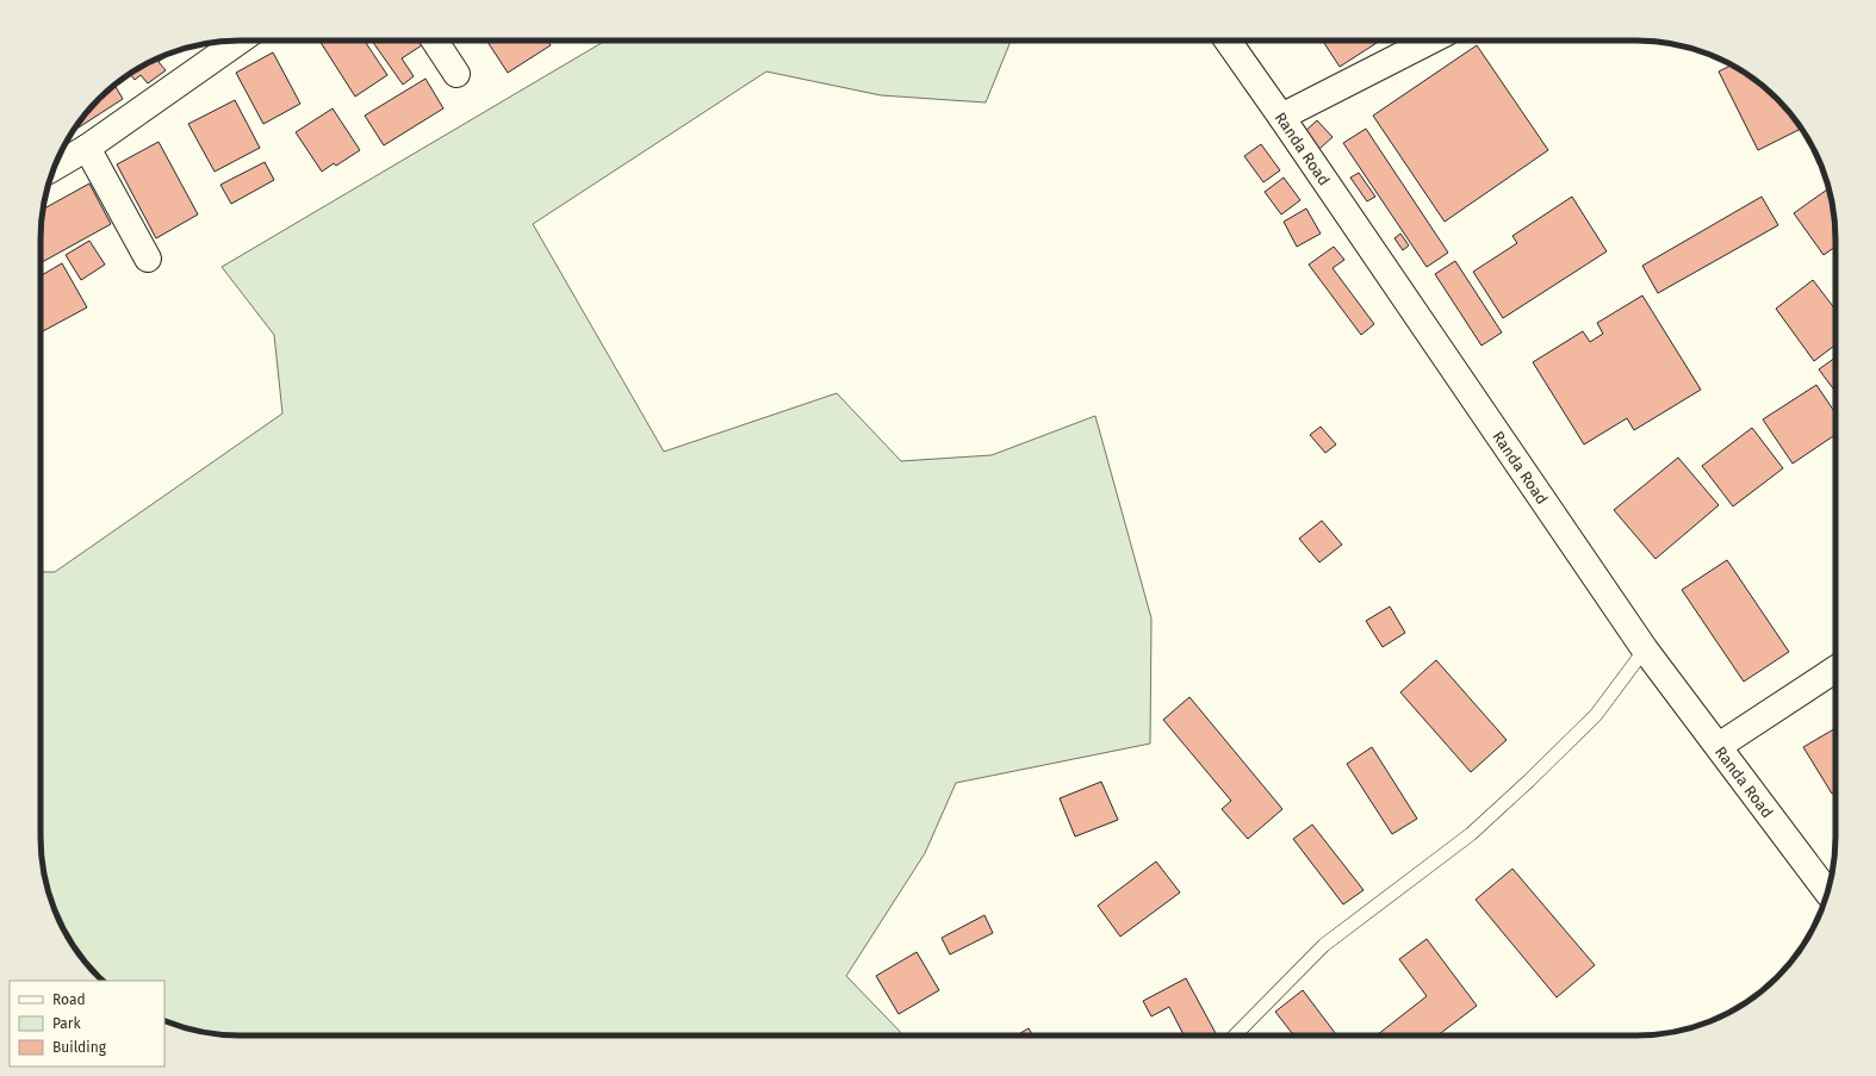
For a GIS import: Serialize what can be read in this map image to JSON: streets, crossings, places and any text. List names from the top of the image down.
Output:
{
  "streets": {
    "street": ["Randa Road"]
  },
  "legend": ["Road", "Park", "Building"]
}
